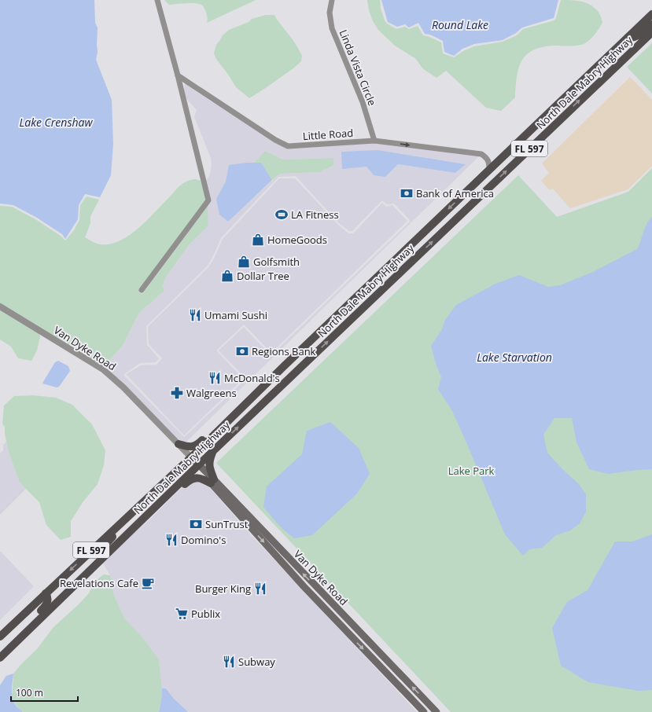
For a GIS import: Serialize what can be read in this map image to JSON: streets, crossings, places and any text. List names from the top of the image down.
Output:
{
  "streets": {
    "main road": ["North Dale Mabry Highway", "FL 597", "Van Dyke Road"],
    "street": ["Linda Vista Circle", "Little Road"]
  },
  "crossings": [
    ["Linda Vista Circle", "Little Road"],
    ["North Dale Mabry Highway", "Little Road"],
    ["North Dale Mabry Highway", "Van Dyke Road"]
  ],
  "water": ["Round Lake", "Lake Crenshaw", "Lake Starvation"],
  "parks": ["Lake Park"],
  "places": {
    "bank": ["Bank of America", "Regions Bank", "SunTrust"],
    "sports": ["LA Fitness"],
    "shop": ["HomeGoods", "Golfsmith", "Dollar Tree"],
    "restaurant": [
      "Umami Sushi",
      "McDonald's",
      "Domino's",
      "Burger King",
      "Subway"
    ],
    "pharmacy": ["Walgreens"],
    "cafe": ["Revelations Cafe"],
    "supermarket": ["Publix"]
  },
  "scale_bar": "100 m"
}
